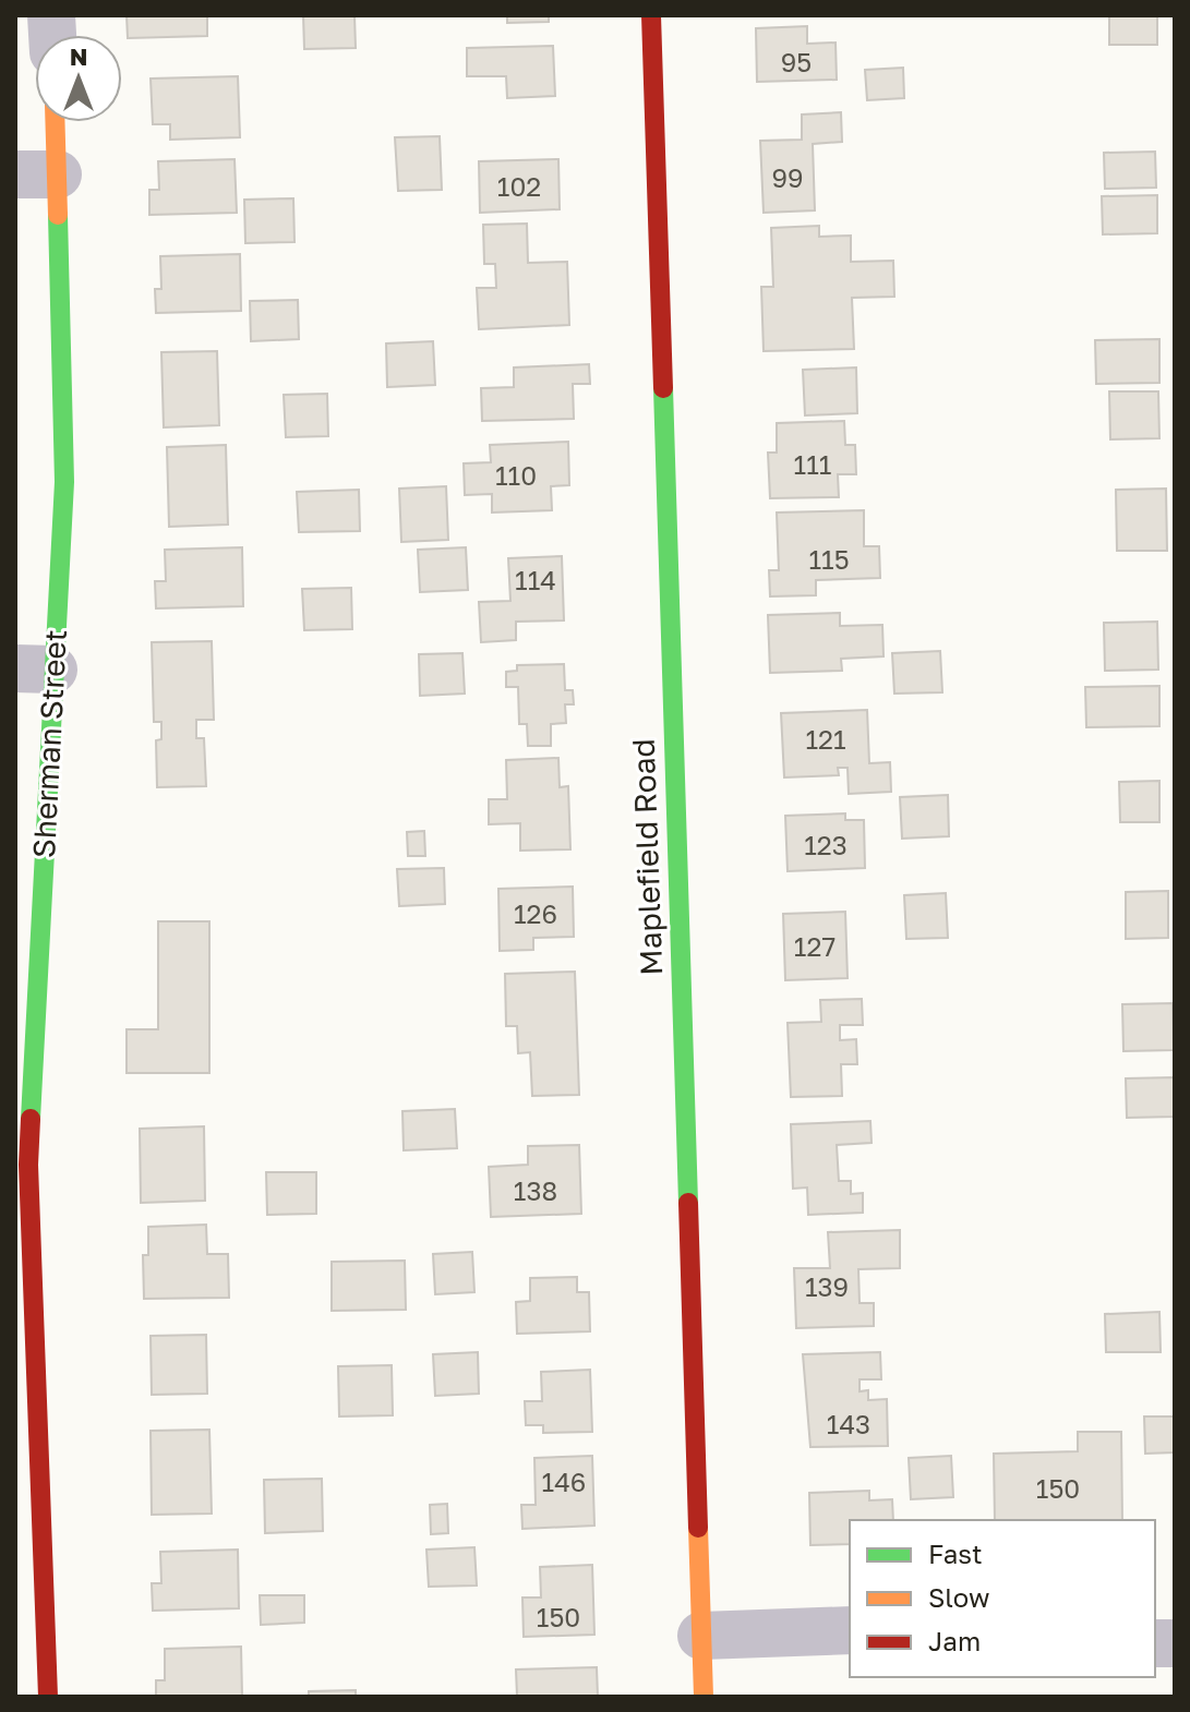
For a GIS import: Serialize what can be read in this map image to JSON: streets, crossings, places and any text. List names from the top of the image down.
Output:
{
  "streets": {
    "street": ["Sherman Street", "Maplefield Road"]
  },
  "house_numbers": [
    "95",
    "99",
    "102",
    "111",
    "110",
    "115",
    "114",
    "121",
    "123",
    "126",
    "127",
    "138",
    "139",
    "143",
    "146",
    "150",
    "150"
  ],
  "legend": ["Fast", "Slow", "Jam"],
  "north": "top"
}
